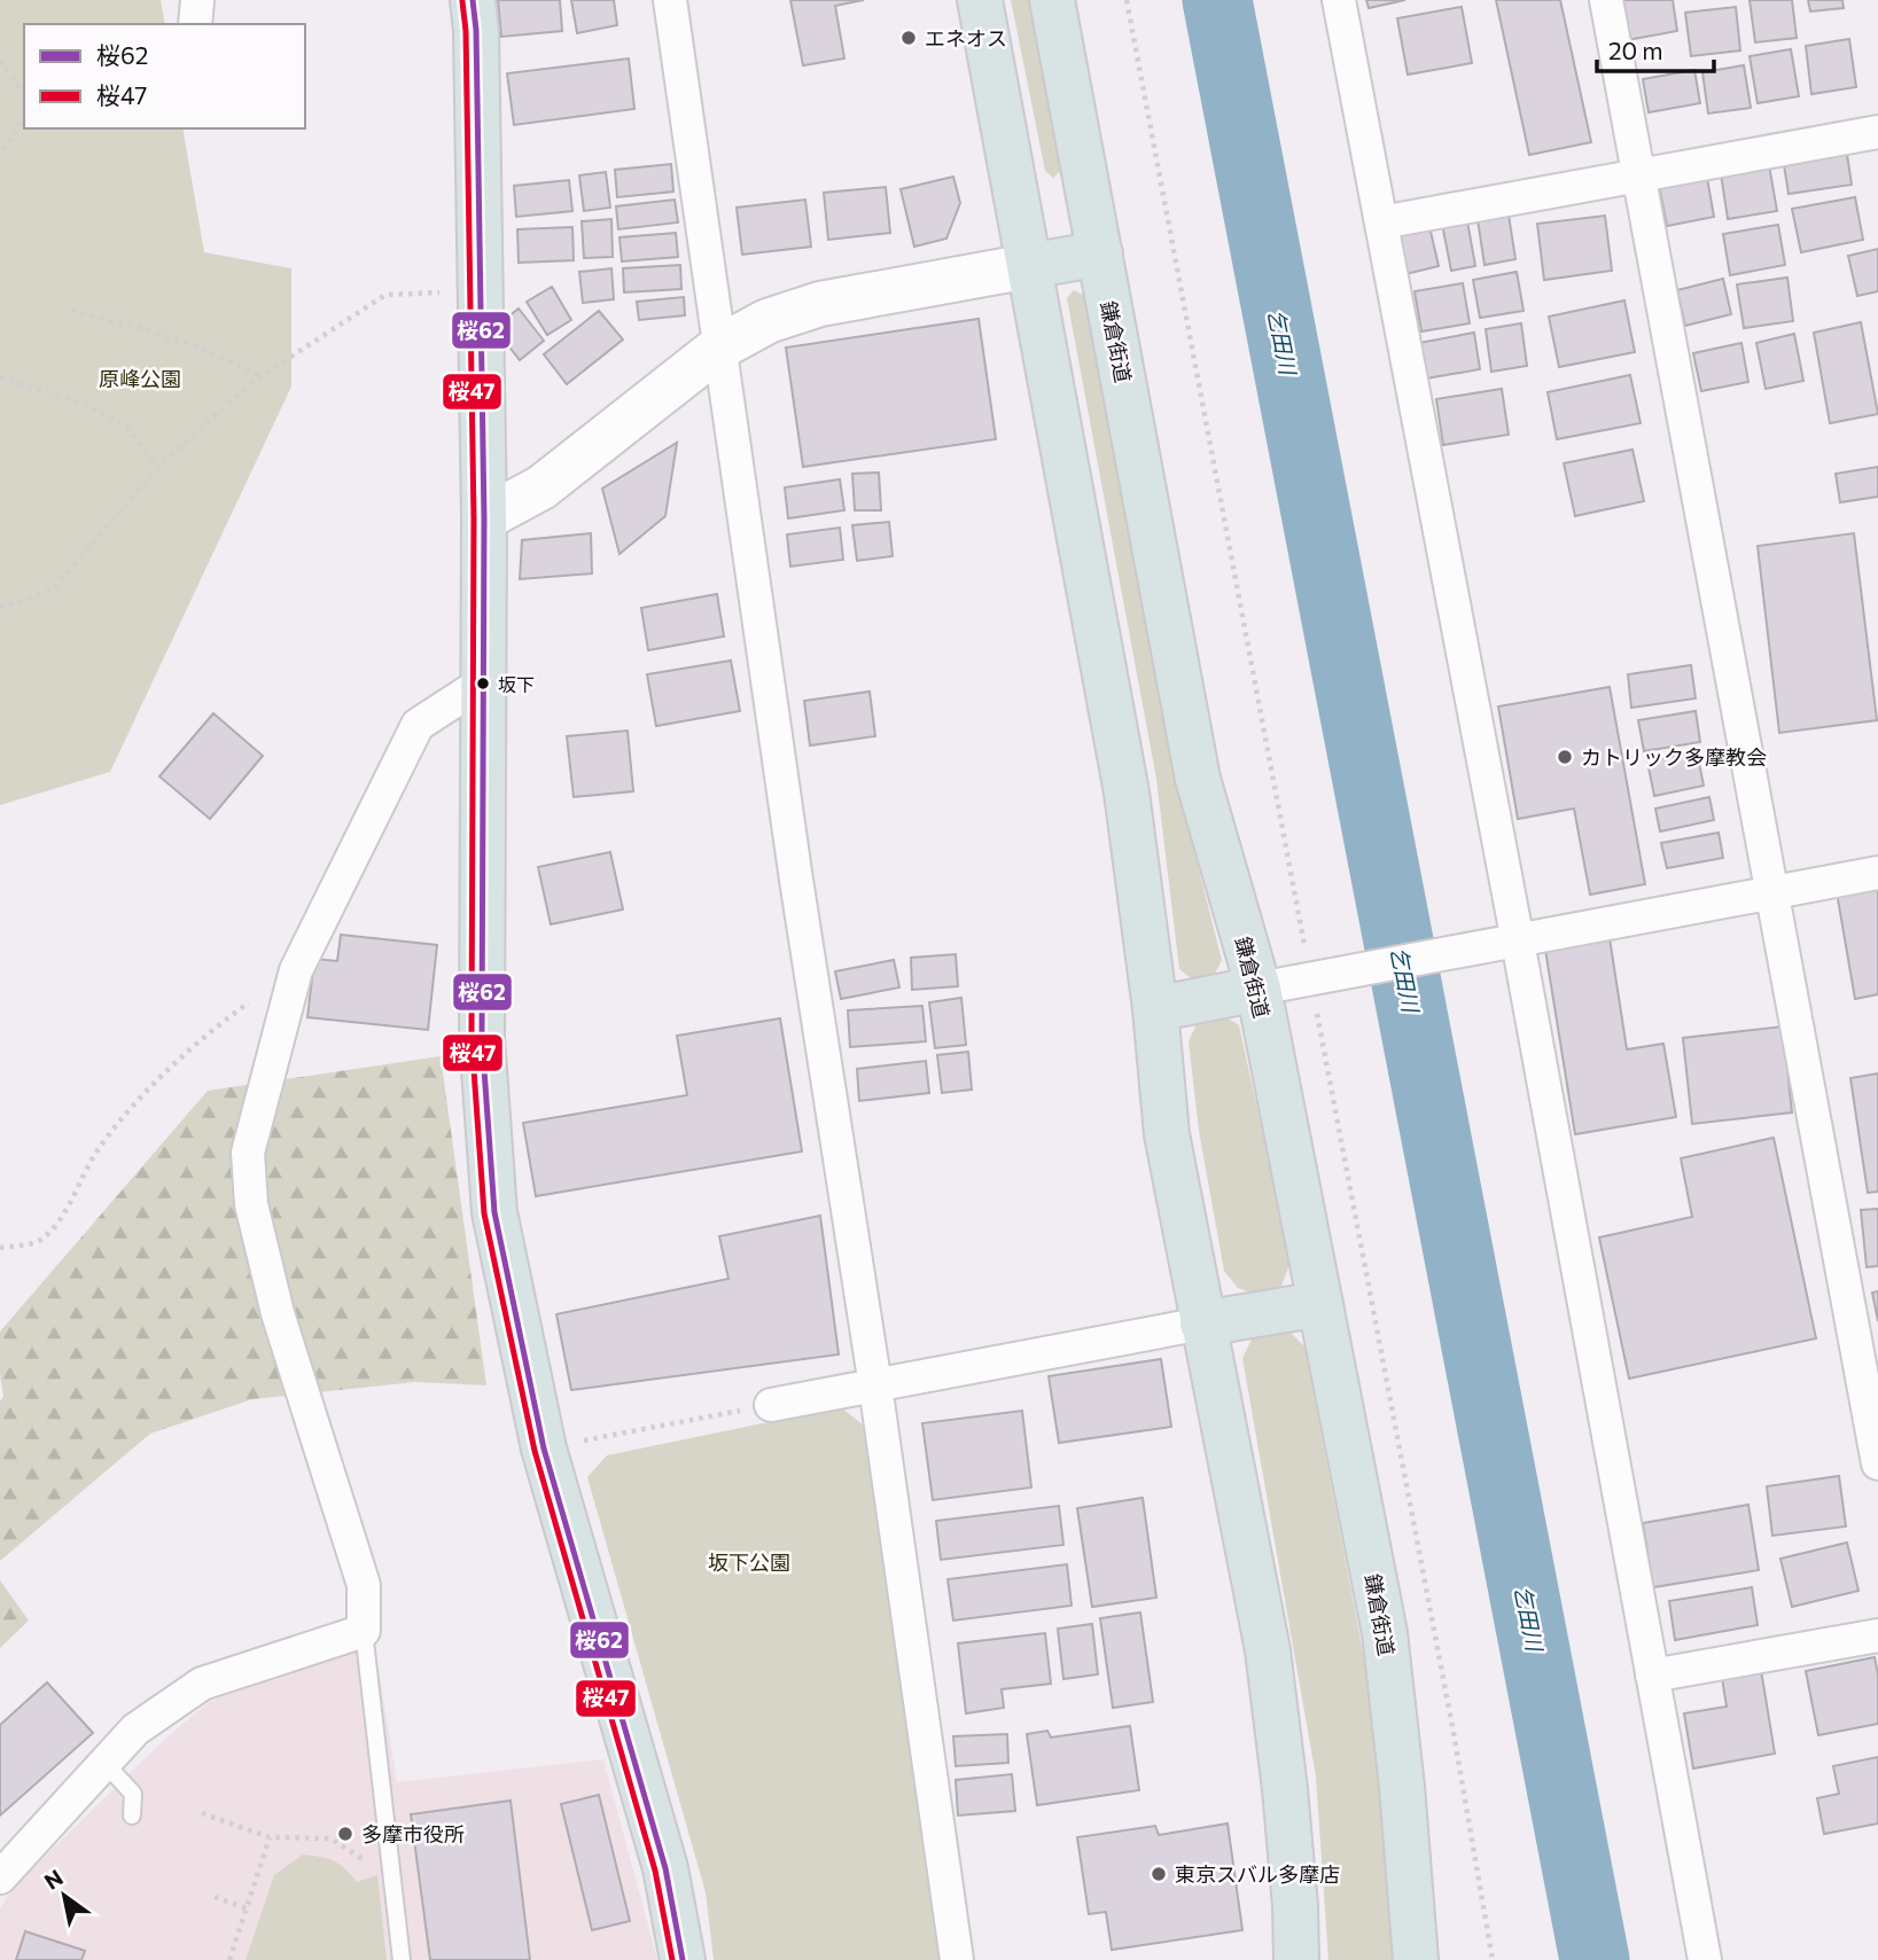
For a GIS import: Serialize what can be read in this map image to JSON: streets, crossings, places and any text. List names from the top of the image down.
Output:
{
  "streets": {
    "main road": ["鎌倉街道"]
  },
  "water": ["乞田川"],
  "parks": ["原峰公園", "坂下公園"],
  "places": [
    "エネオス",
    "坂下",
    "カトリック多摩教会",
    "多摩市役所",
    "東京スバル多摩店"
  ],
  "lines": ["transit line 桜62", "transit line 桜47"],
  "legend": ["桜62", "桜47"],
  "scale_bar": "20 m",
  "north": "top left"
}
